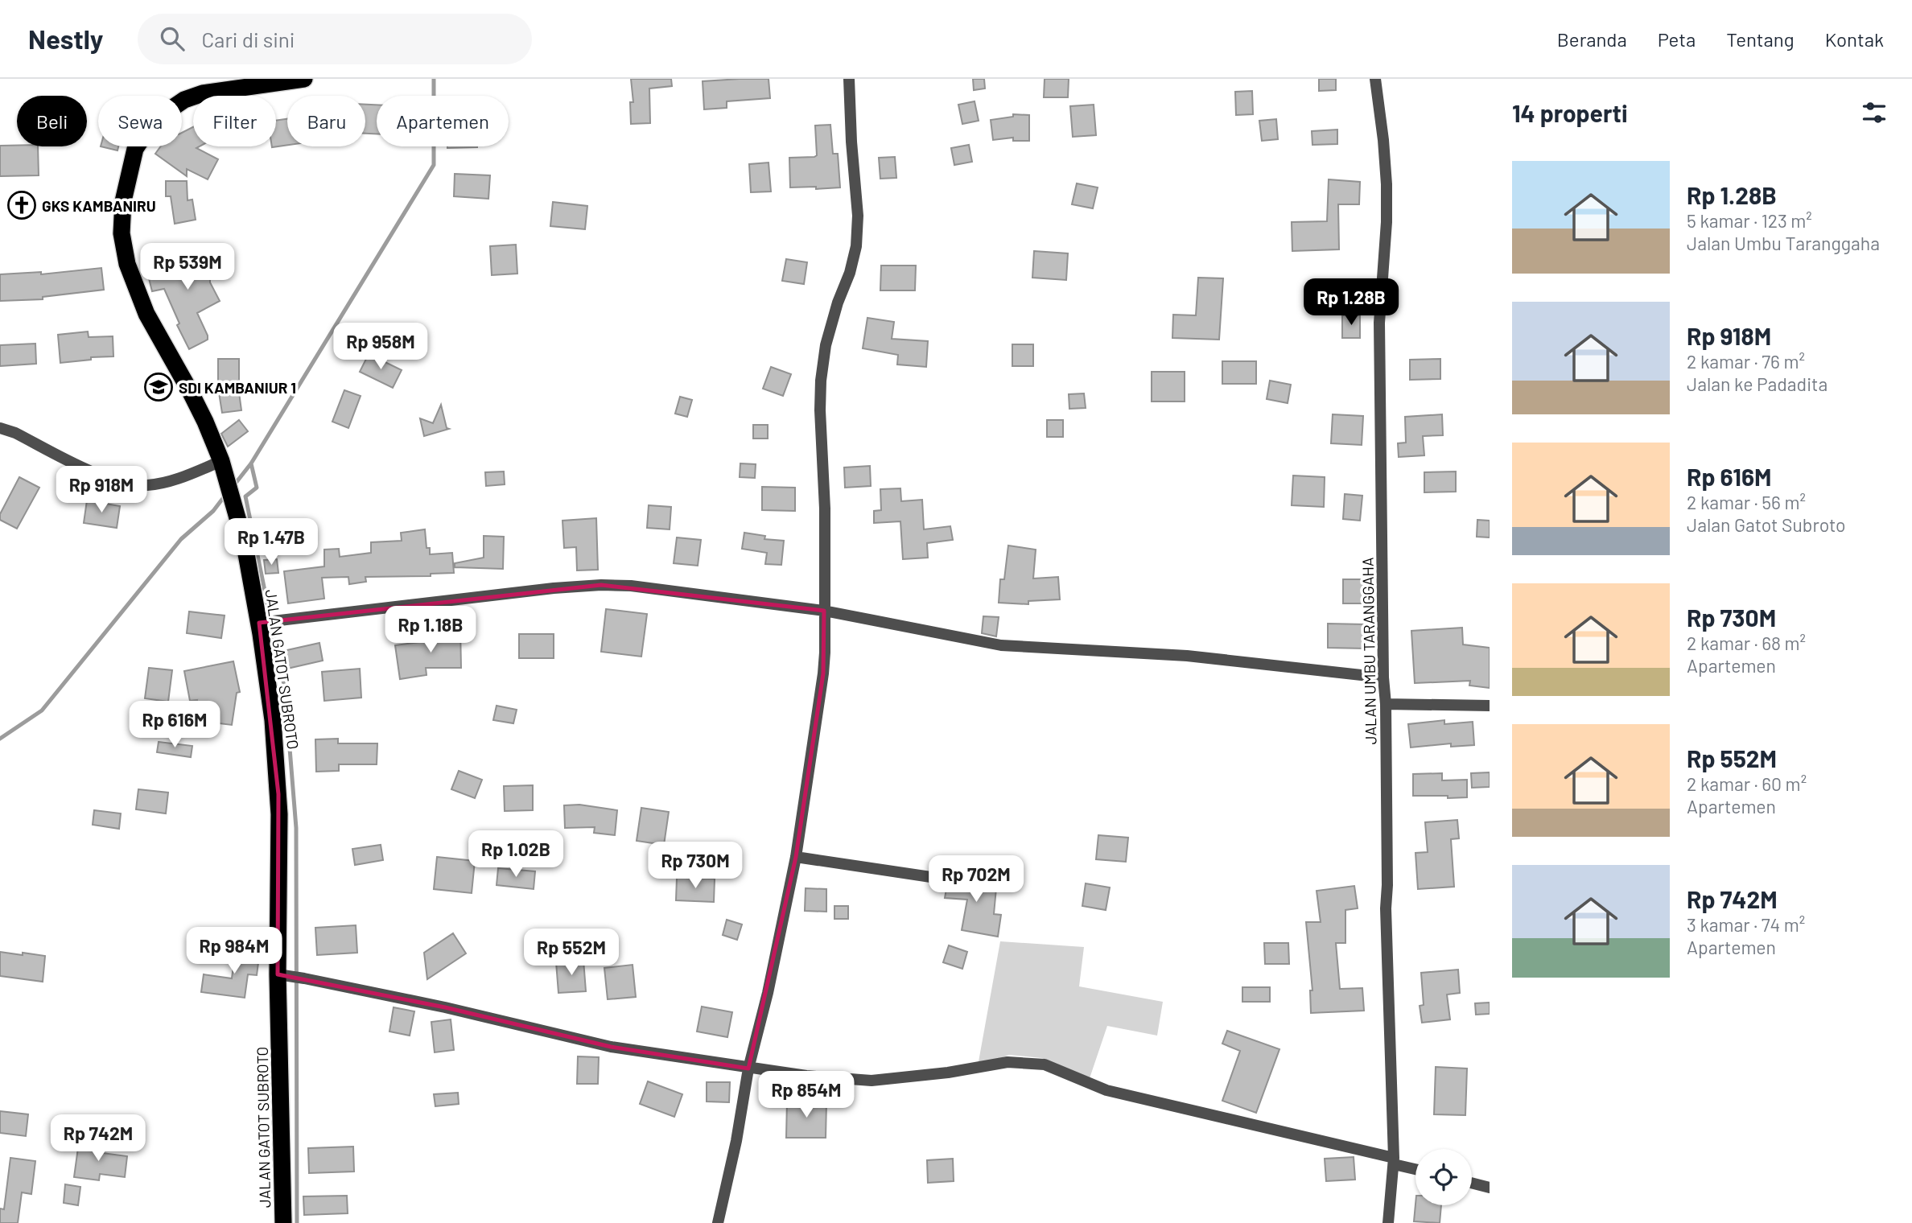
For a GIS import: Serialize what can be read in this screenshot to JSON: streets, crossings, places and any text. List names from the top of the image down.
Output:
{
  "streets": {
    "highway": ["JALAN GATOT SUBROTO"],
    "street": ["JALAN UMBU TARANGGAHA"]
  },
  "places": {
    "church": ["GKS KAMBANIRU"],
    "school or university": ["SDI KAMBANIUR 1"]
  },
  "page": {
    "header": "Nestly",
    "search": "Cari di sini",
    "nav": [
      "Beranda",
      "Peta",
      "Tentang",
      "Kontak"
    ],
    "heading": "14 properti",
    "chip": [
      "Beli",
      "Sewa",
      "Filter",
      "Baru",
      "Apartemen"
    ],
    "list": [
      {
        "name": "Rp 1.28B",
        "note": "5 kamar · 123 m² · Jalan Umbu Taranggaha"
      },
      {
        "name": "Rp 918M",
        "note": "2 kamar · 76 m² · Jalan ke Padadita"
      },
      {
        "name": "Rp 616M",
        "note": "2 kamar · 56 m² · Jalan Gatot Subroto"
      },
      {
        "name": "Rp 730M",
        "note": "2 kamar · 68 m² · Apartemen"
      },
      {
        "name": "Rp 552M",
        "note": "2 kamar · 60 m² · Apartemen"
      },
      {
        "name": "Rp 742M",
        "note": "3 kamar · 74 m² · Apartemen"
      }
    ],
    "price": [
      "Rp 539M",
      "Rp 1.28B",
      "Rp 958M",
      "Rp 918M",
      "Rp 1.47B",
      "Rp 1.18B",
      "Rp 616M",
      "Rp 1.02B",
      "Rp 730M",
      "Rp 702M",
      "Rp 984M",
      "Rp 552M",
      "Rp 854M",
      "Rp 742M"
    ]
  }
}
